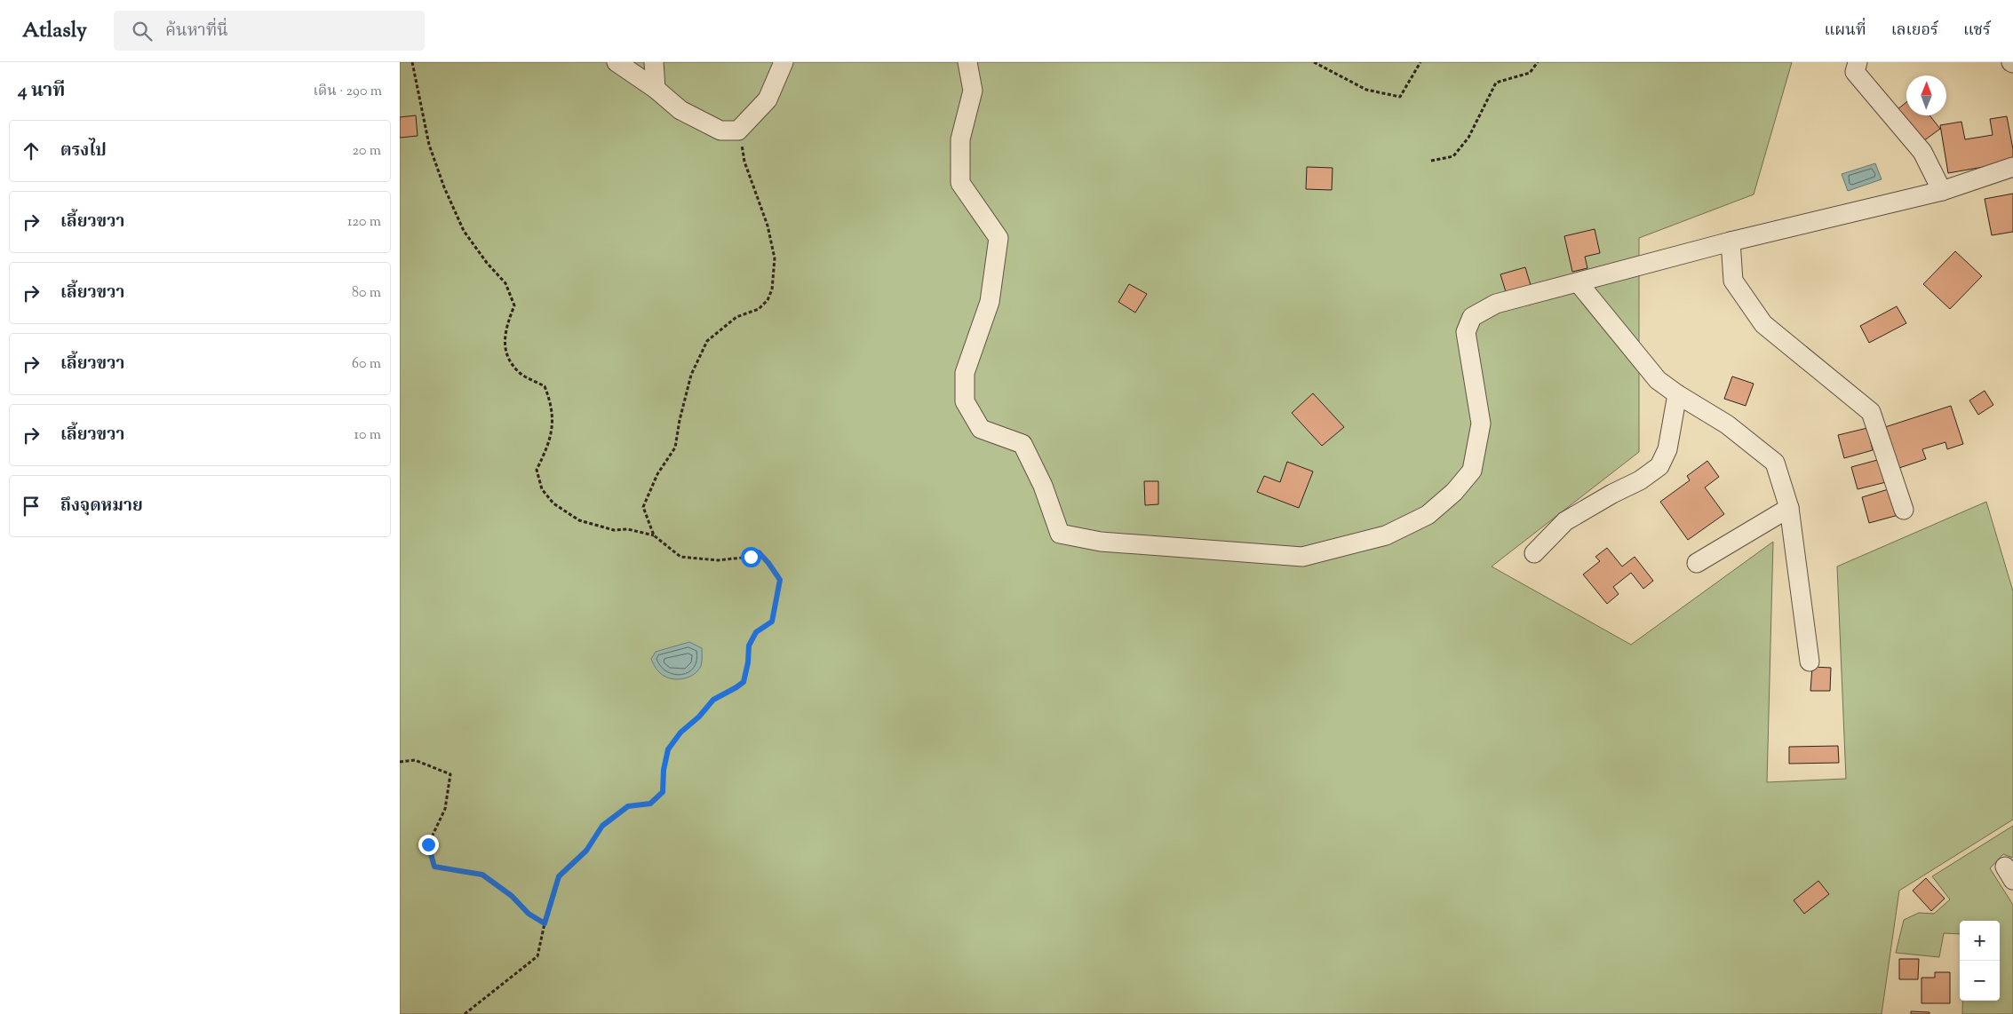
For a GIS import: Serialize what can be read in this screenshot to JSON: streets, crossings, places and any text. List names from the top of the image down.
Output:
{
  "north": "top",
  "page": {
    "header": "Atlasly",
    "search": "ค้นหาที่นี่",
    "nav": ["แผนที่", "เลเยอร์", "แชร์"],
    "heading": ["4 นาที", "เดิน · 290 m"],
    "list": [
      ["ตรงไป", "20 m"],
      ["เลี้ยวขวา", "120 m"],
      ["เลี้ยวขวา", "80 m"],
      ["เลี้ยวขวา", "60 m"],
      ["เลี้ยวขวา", "10 m"],
      "ถึงจุดหมาย"
    ],
    "map_buttons": ["+", "−"]
  }
}
